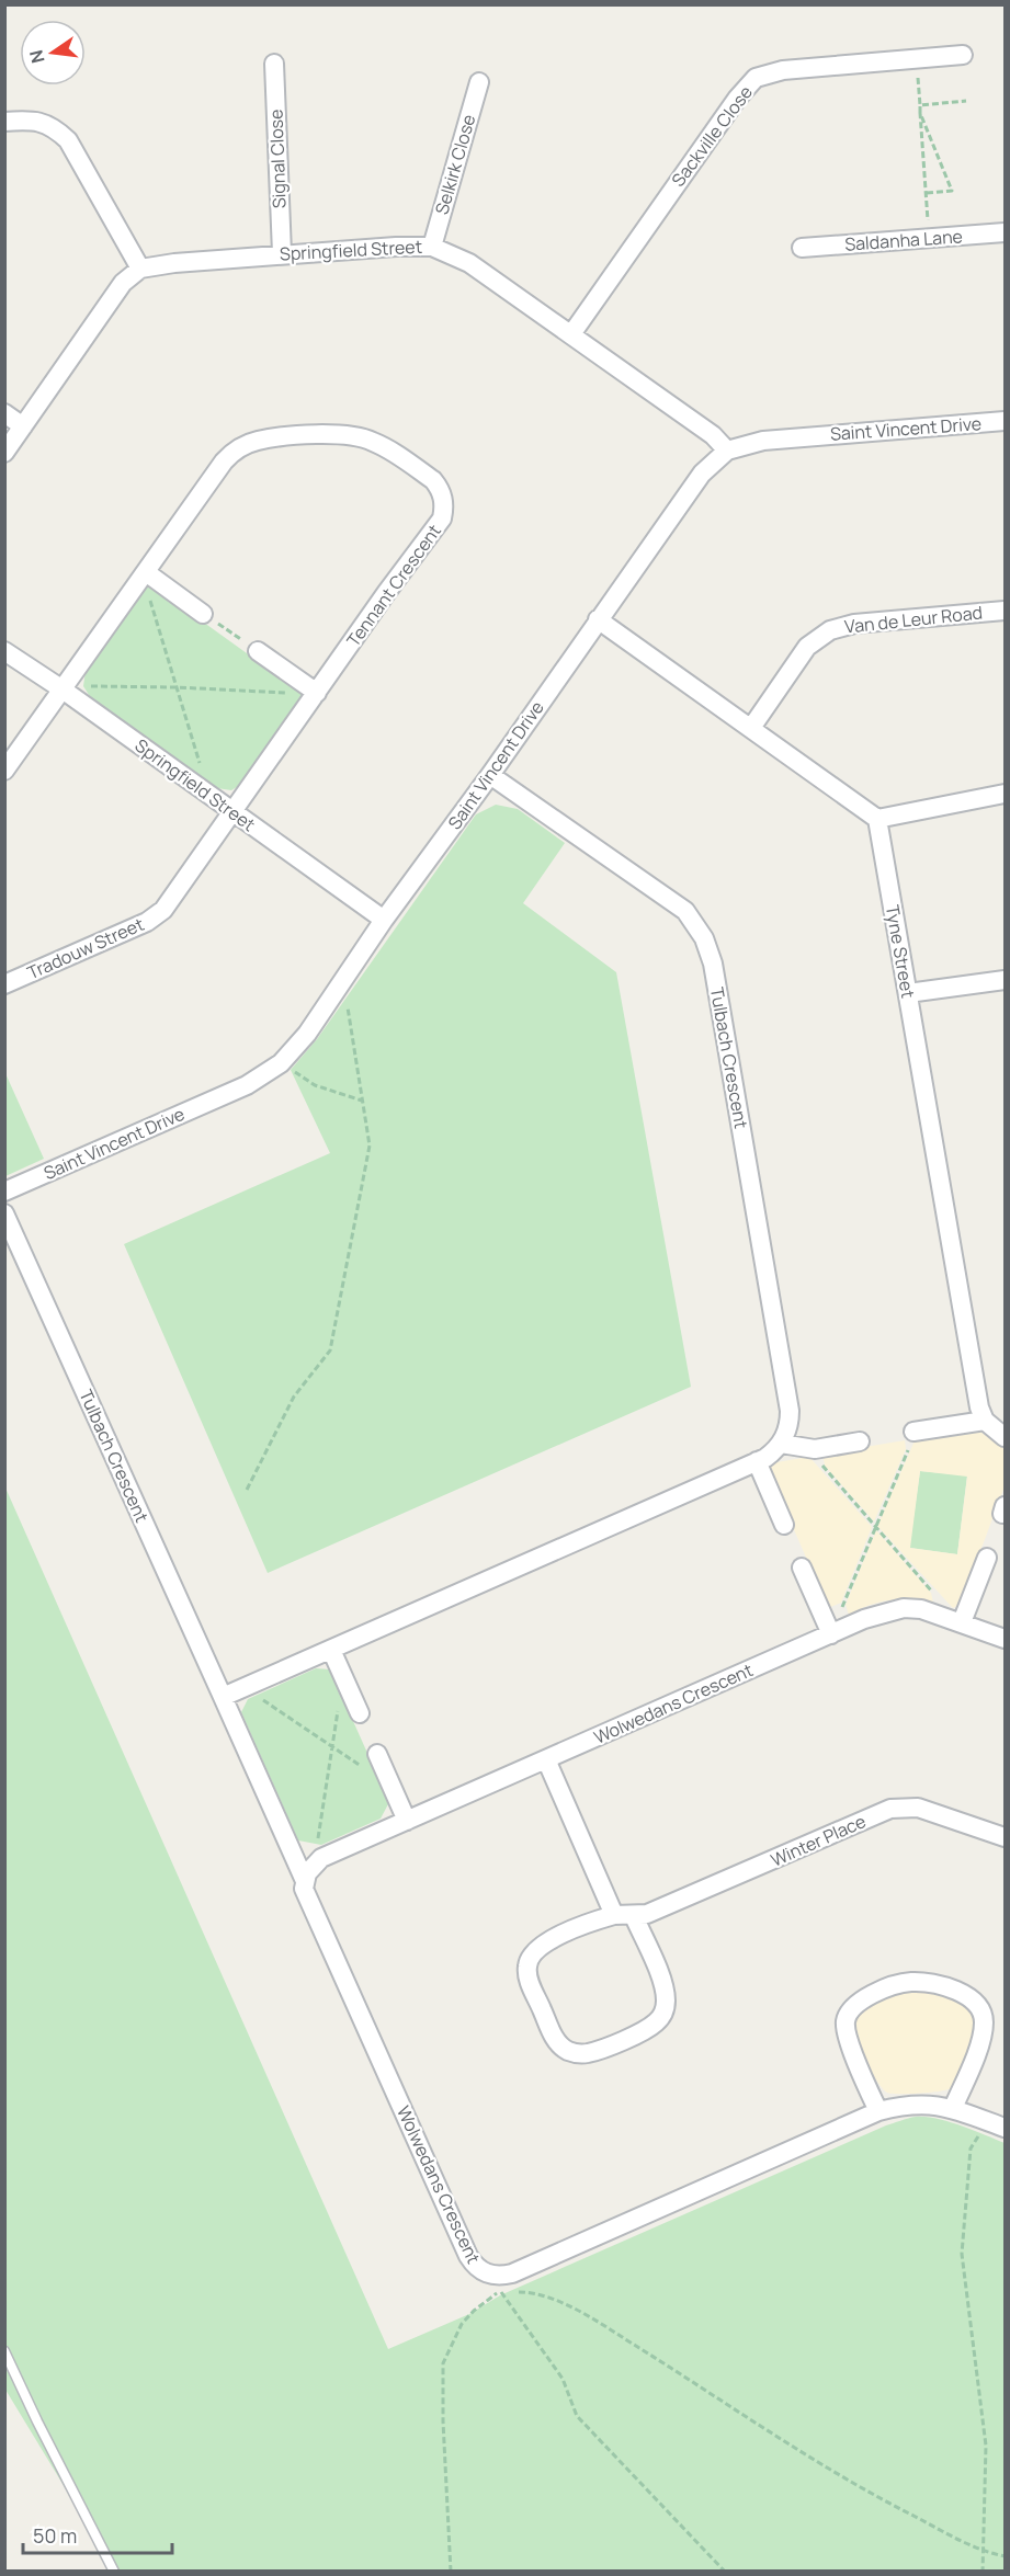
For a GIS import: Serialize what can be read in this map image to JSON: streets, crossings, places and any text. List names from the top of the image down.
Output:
{
  "streets": {
    "street": [
      "Sackville Close",
      "Signal Close",
      "Selkirk Close",
      "Saldanha Lane",
      "Springfield Street",
      "Saint Vincent Drive",
      "Tennant Crescent",
      "Van de Leur Road",
      "Tradouw Street",
      "Tyne Street",
      "Tulbach Crescent",
      "Wolwedans Crescent",
      "Winter Place"
    ]
  },
  "crossings": [
    ["Sackville Close", "Springfield Street"],
    ["Signal Close", "Springfield Street"],
    ["Selkirk Close", "Springfield Street"],
    ["Springfield Street", "Saint Vincent Drive"],
    ["Springfield Street", "Tennant Crescent"],
    ["Springfield Street", "Tradouw Street"],
    ["Saint Vincent Drive", "Tulbach Crescent"],
    ["Tennant Crescent", "Tradouw Street"],
    ["Tulbach Crescent", "Wolwedans Crescent"]
  ],
  "scale_bar": "50 m",
  "north": "left"
}
